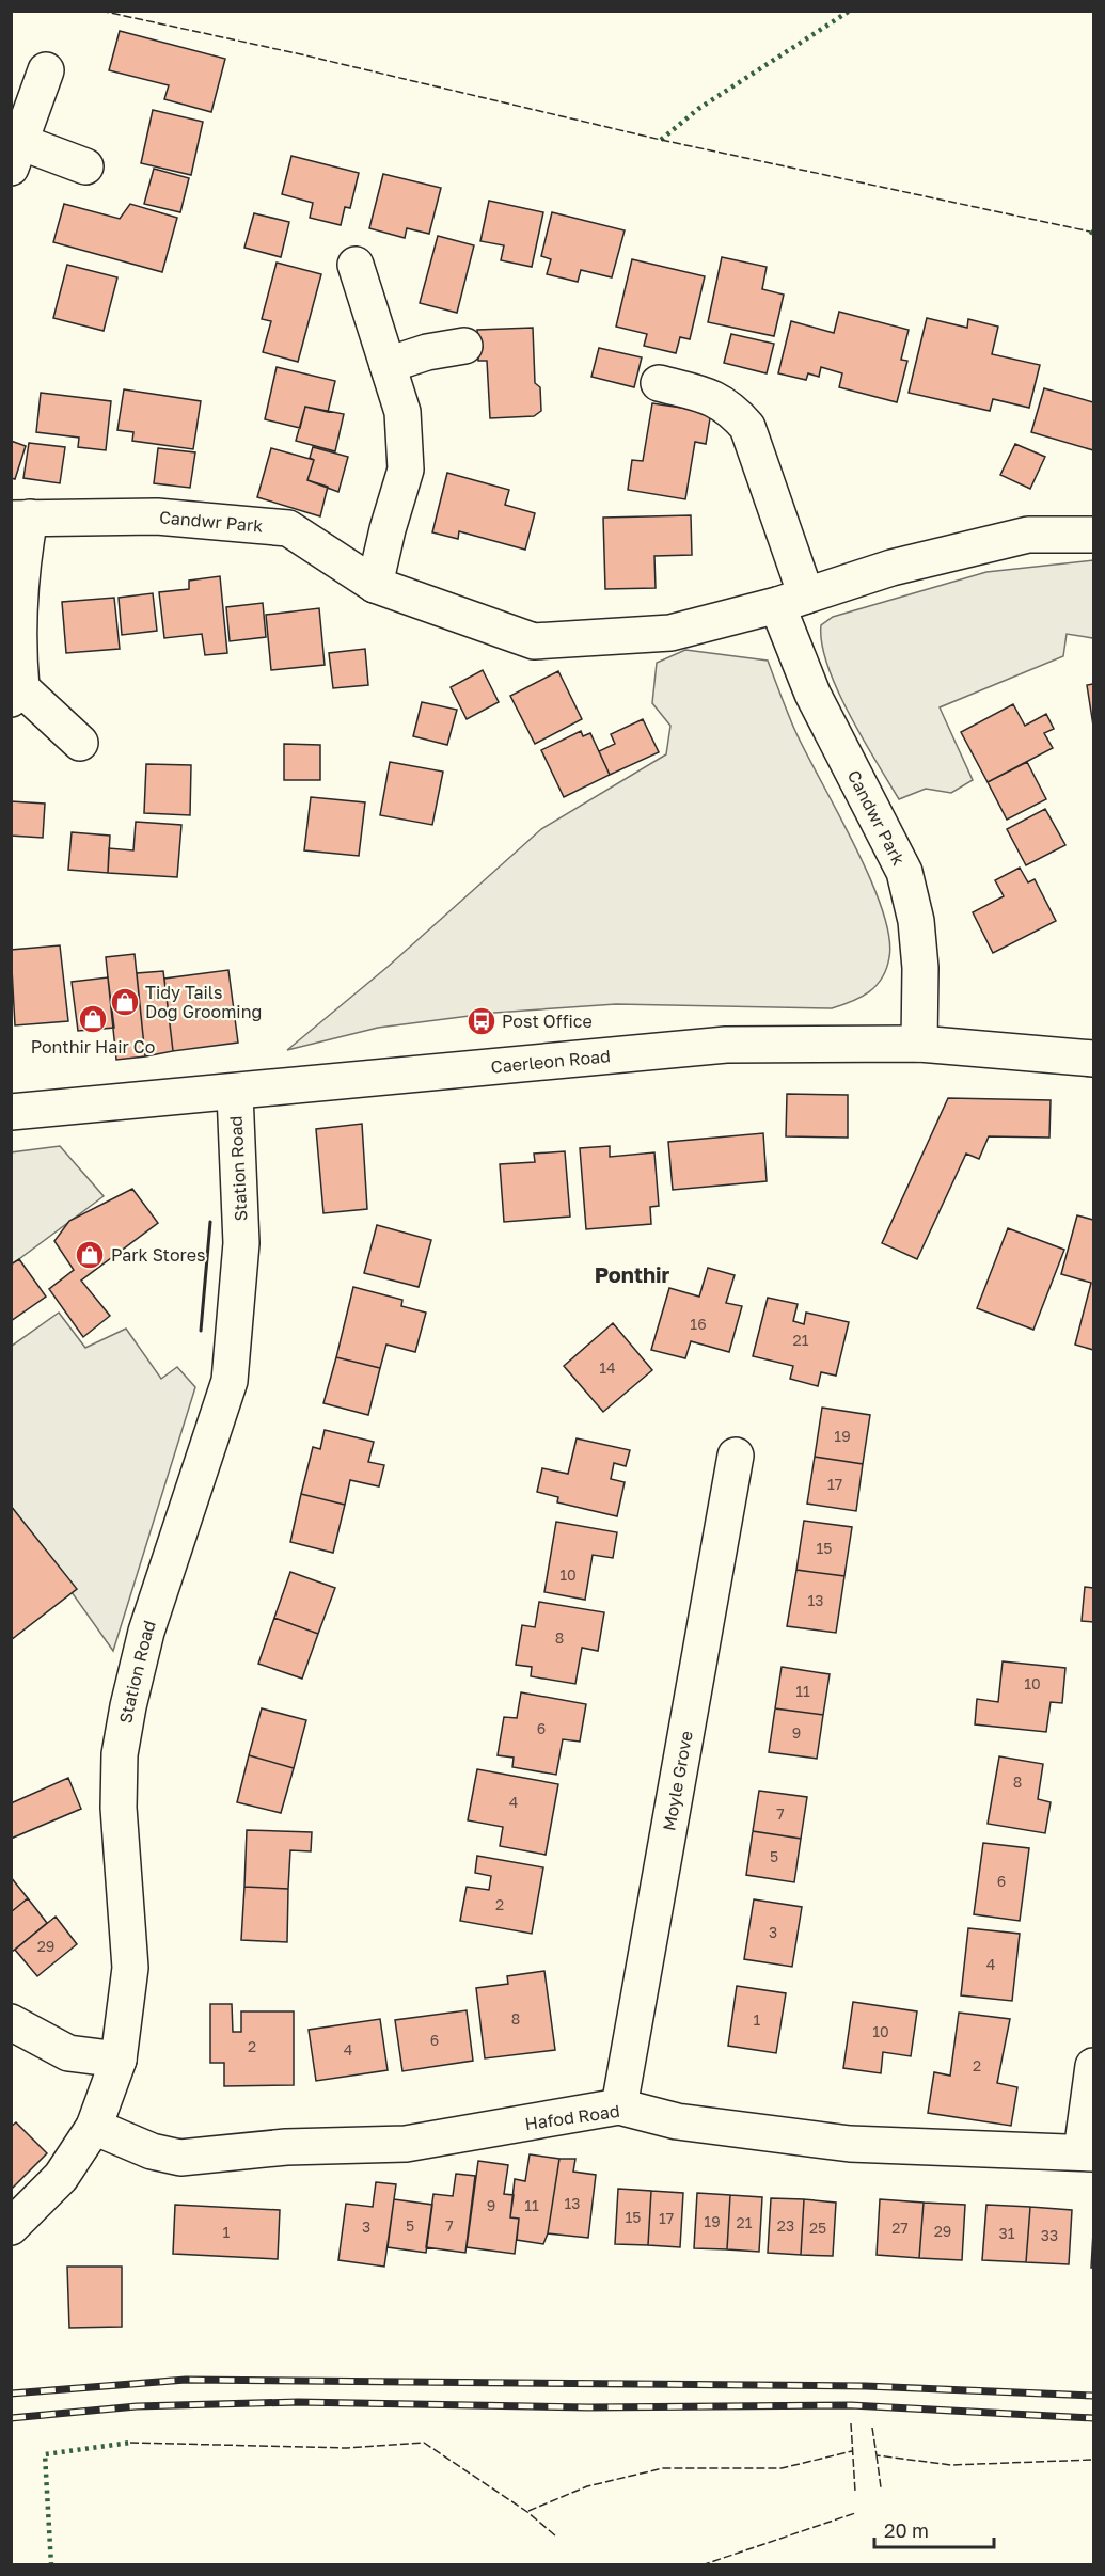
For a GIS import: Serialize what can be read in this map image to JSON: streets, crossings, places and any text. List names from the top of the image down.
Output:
{
  "streets": {
    "street": [
      "Candwr Park",
      "Caerleon Road",
      "Station Road",
      "Moyle Grove",
      "Hafod Road"
    ]
  },
  "crossings": [
    ["Candwr Park", "Caerleon Road"],
    ["Caerleon Road", "Station Road"],
    ["Station Road", "Hafod Road"],
    ["Moyle Grove", "Hafod Road"]
  ],
  "districts": ["Ponthir"],
  "places": {
    "shop": ["Tidy Tails Dog Grooming", "Ponthir Hair Co", "Park Stores"],
    "bus stop": ["Post Office"]
  },
  "house_numbers": [
    "16",
    "21",
    "14",
    "19",
    "17",
    "15",
    "10",
    "13",
    "8",
    "10",
    "11",
    "6",
    "9",
    "8",
    "4",
    "7",
    "5",
    "6",
    "2",
    "3",
    "29",
    "4",
    "8",
    "1",
    "10",
    "6",
    "2",
    "4",
    "2",
    "13",
    "9",
    "11",
    "15",
    "17",
    "19",
    "21",
    "5",
    "7",
    "23",
    "3",
    "25",
    "27",
    "29",
    "1",
    "31",
    "33"
  ],
  "scale_bar": "20 m"
}
